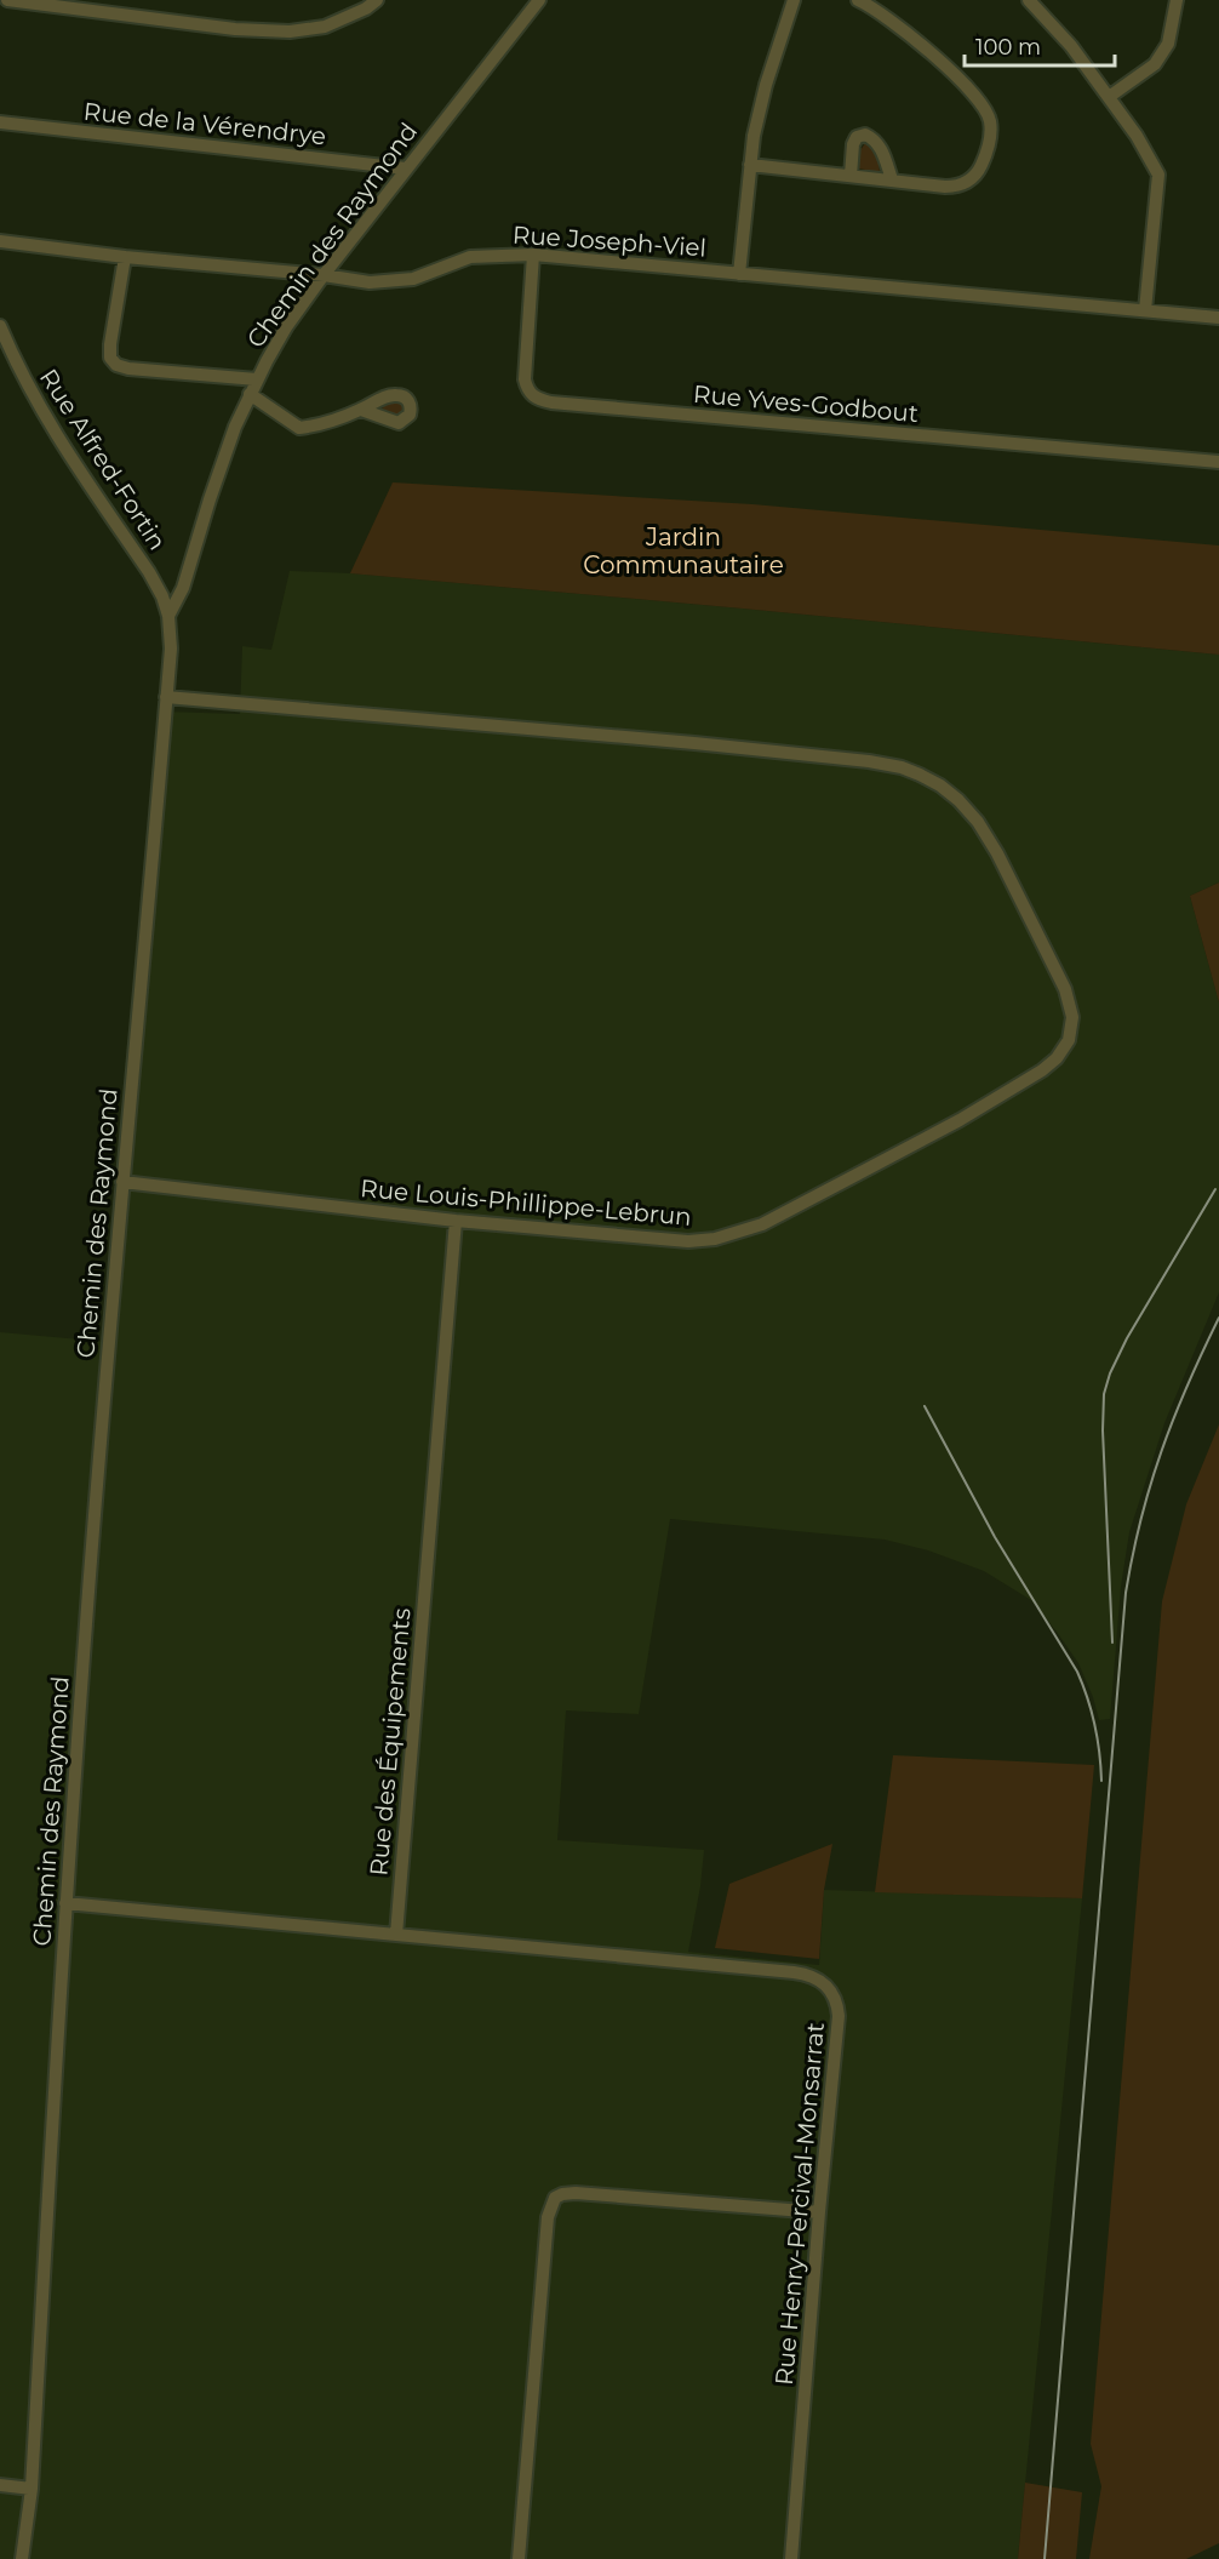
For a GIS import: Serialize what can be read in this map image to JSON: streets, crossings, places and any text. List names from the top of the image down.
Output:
{
  "streets": {
    "street": [
      "Rue de la Vérendrye",
      "Chemin des Raymond",
      "Rue Joseph-Viel",
      "Rue Yves-Godbout",
      "Rue Alfred-Fortin",
      "Rue Louis-Phillippe-Lebrun",
      "Rue des Équipements",
      "Rue Henry-Percival-Monsarrat"
    ]
  },
  "crossings": [
    ["Rue de la Vérendrye", "Chemin des Raymond"],
    ["Chemin des Raymond", "Rue Joseph-Viel"],
    ["Chemin des Raymond", "Rue Alfred-Fortin"],
    ["Chemin des Raymond", "Rue Louis-Phillippe-Lebrun"],
    ["Rue Joseph-Viel", "Rue Yves-Godbout"],
    ["Rue Louis-Phillippe-Lebrun", "Rue des Équipements"],
    ["Rue des Équipements", "Rue Henry-Percival-Monsarrat"]
  ],
  "parks": ["Jardin Communautaire"],
  "scale_bar": "100 m"
}
